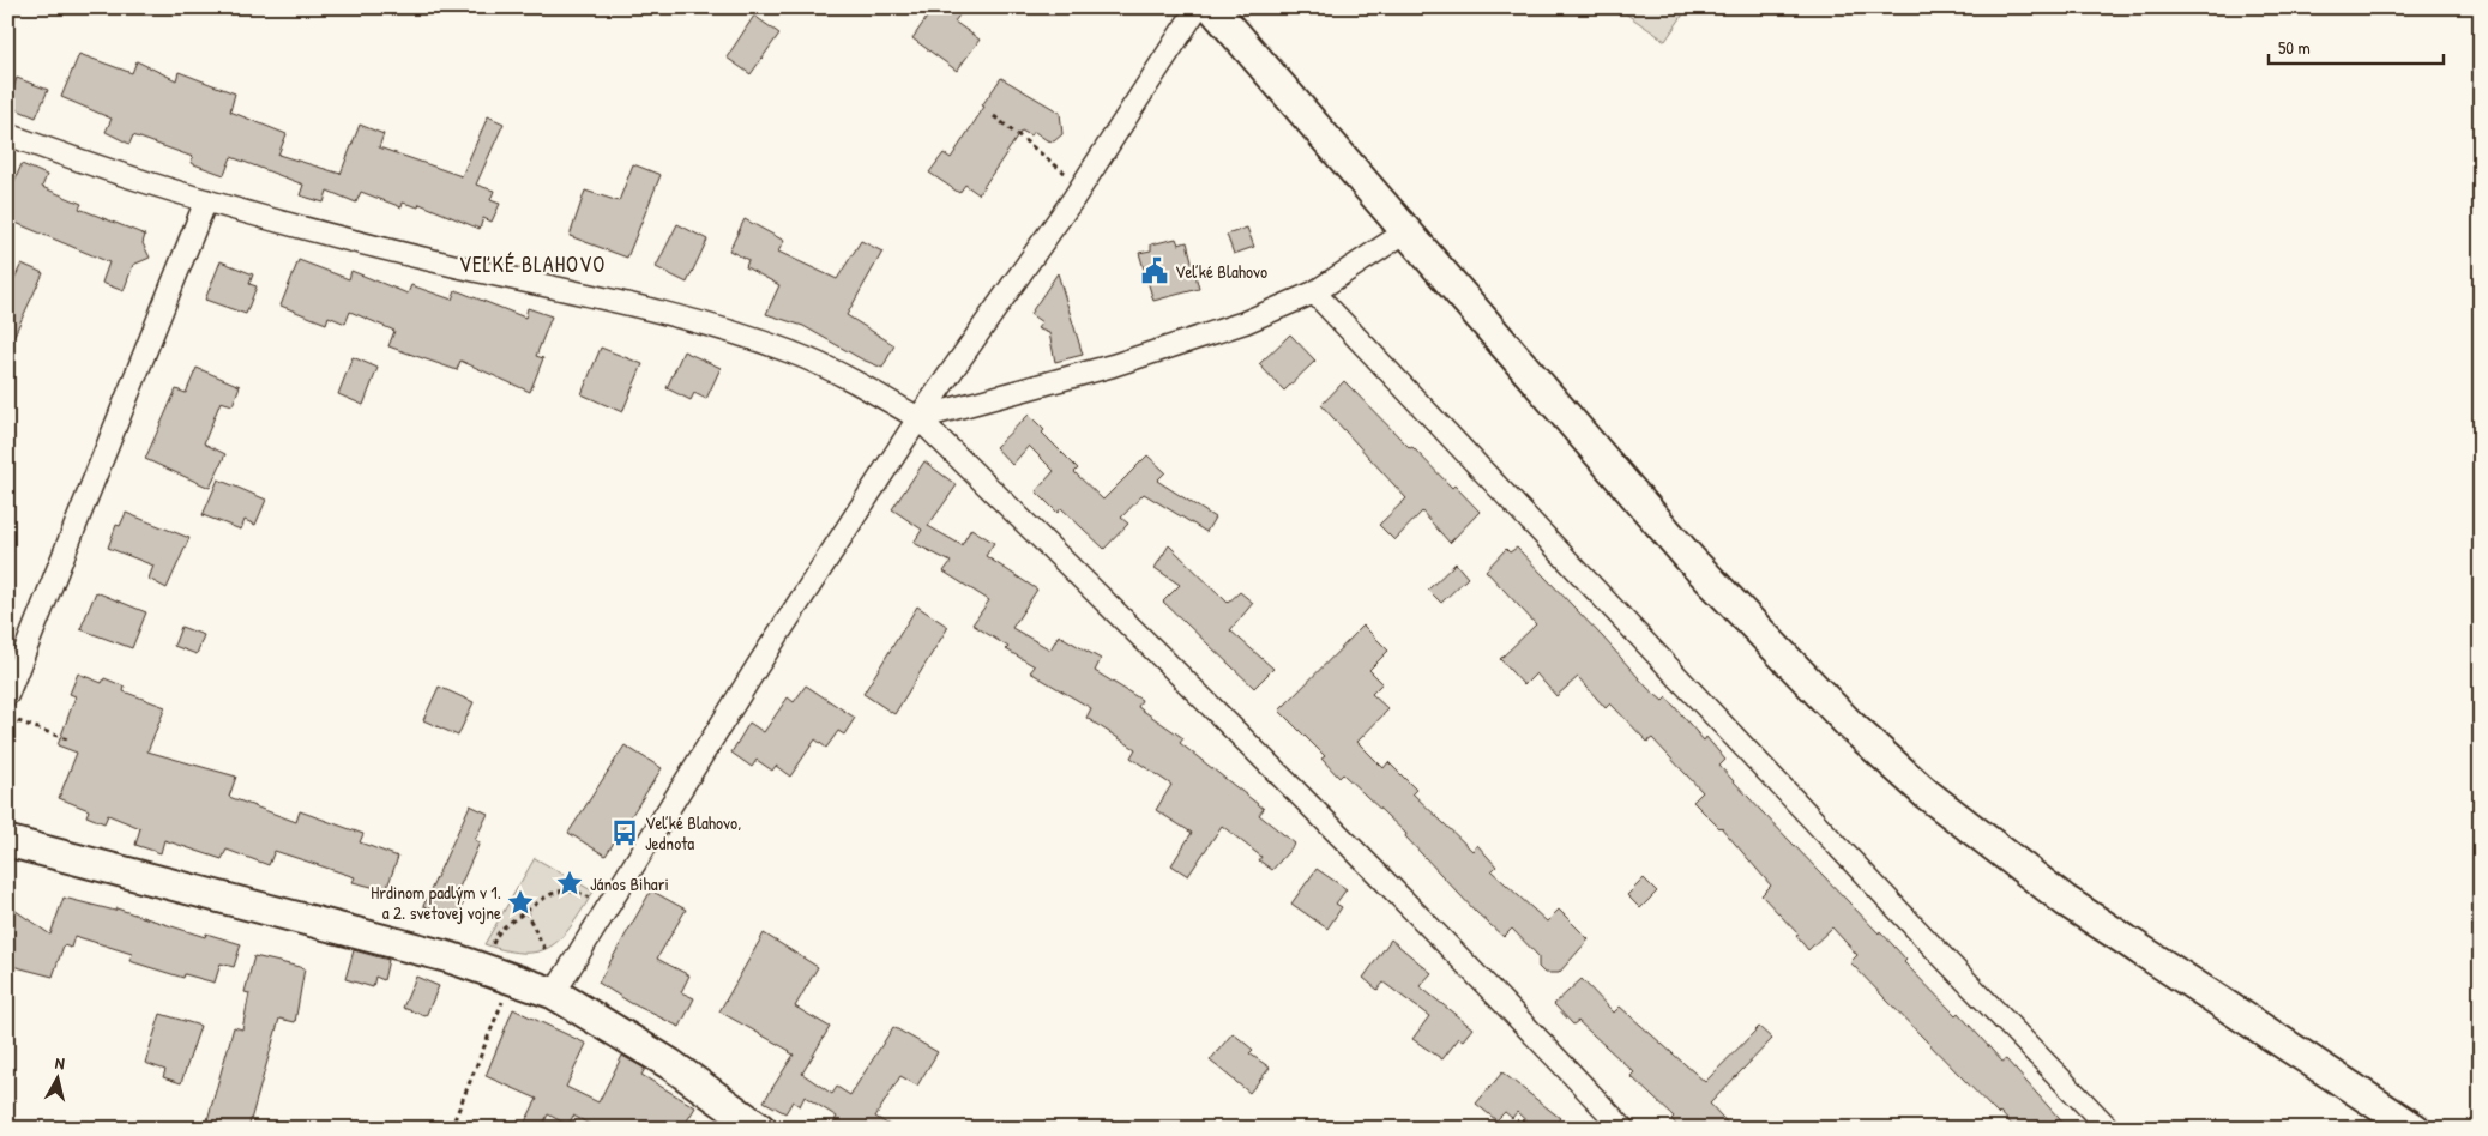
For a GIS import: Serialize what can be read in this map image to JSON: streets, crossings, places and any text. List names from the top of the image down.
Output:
{
  "districts": ["VEĽKÉ BLAHOVO"],
  "places": {
    "public building": ["Veľké Blahovo"],
    "bus stop": ["Veľké Blahovo, Jednota"],
    "place": ["János Bihari", "Hrdinom padlým v 1. a 2. svetovej vojne"]
  },
  "scale_bar": "50 m",
  "north": "top"
}
